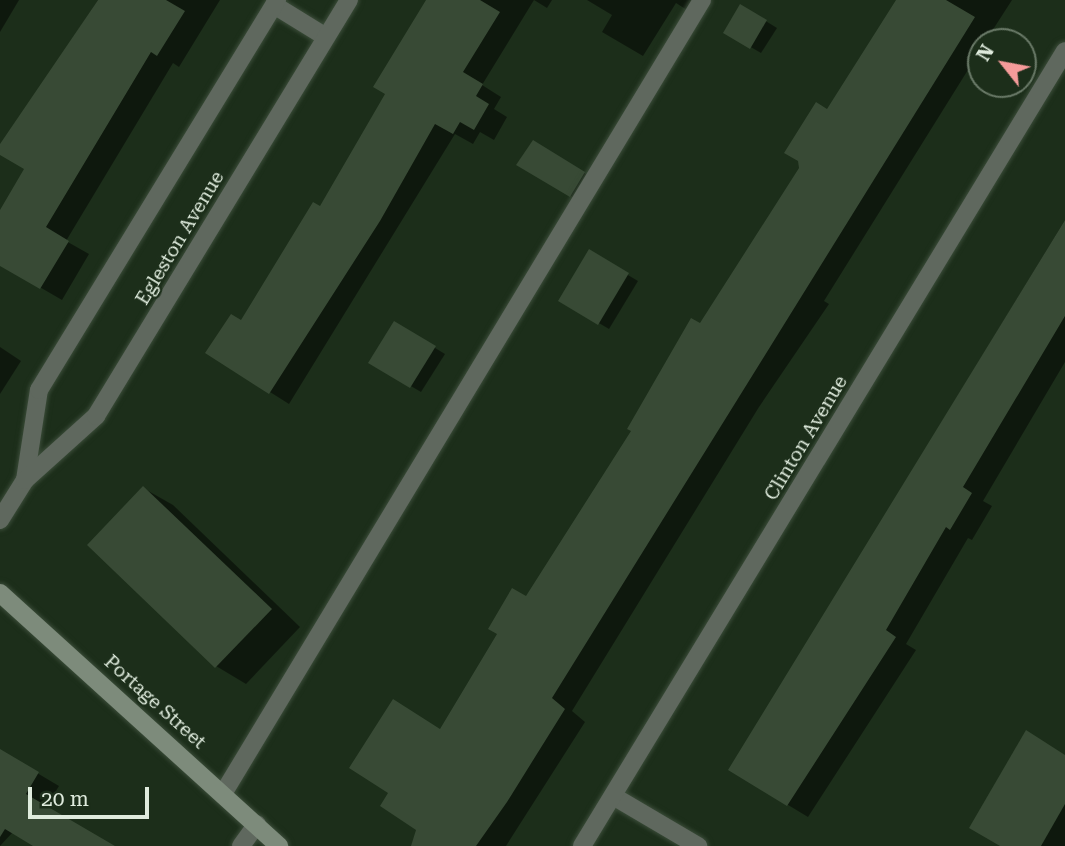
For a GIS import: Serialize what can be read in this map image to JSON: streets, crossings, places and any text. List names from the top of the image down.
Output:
{
  "streets": {
    "main road": ["Portage Street"],
    "street": ["Egleston Avenue", "Clinton Avenue"]
  },
  "scale_bar": "20 m",
  "north": "top left"
}
